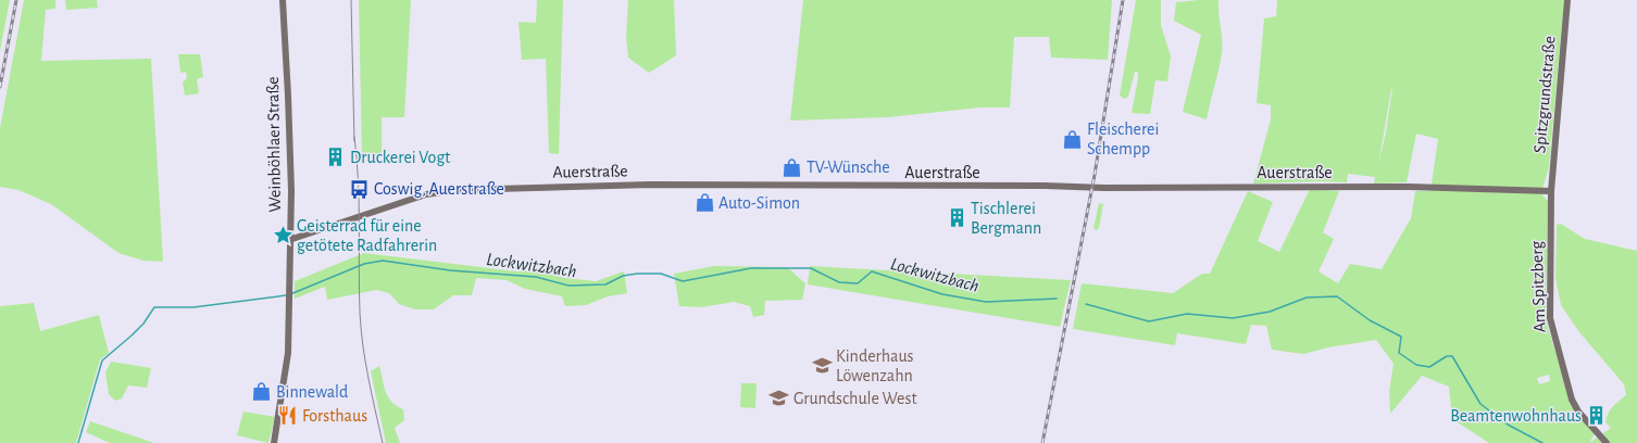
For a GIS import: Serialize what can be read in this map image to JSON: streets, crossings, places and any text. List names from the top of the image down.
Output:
{
  "streets": {
    "street": [
      "Spitzgrundstraße",
      "Weinböhlaer Straße",
      "Auerstraße",
      "Am Spitzberg"
    ]
  },
  "crossings": [
    ["Spitzgrundstraße", "Auerstraße"],
    ["Spitzgrundstraße", "Am Spitzberg"],
    ["Weinböhlaer Straße", "Auerstraße"],
    ["Auerstraße", "Am Spitzberg"]
  ],
  "water": ["Lockwitzbach"],
  "places": {
    "shop": [
      "Fleischerei Schempp",
      "TV-Wünsche",
      "Auto-Simon",
      "Binnewald"
    ],
    "building": ["Druckerei Vogt", "Tischlerei Bergmann", "Beamtenwohnhaus"],
    "bus stop": ["Coswig, Auerstraße"],
    "place": ["Geisterrad für eine getötete Radfahrerin"],
    "school or university": ["Kinderhaus Löwenzahn", "Grundschule West"],
    "restaurant": ["Forsthaus"]
  }
}
